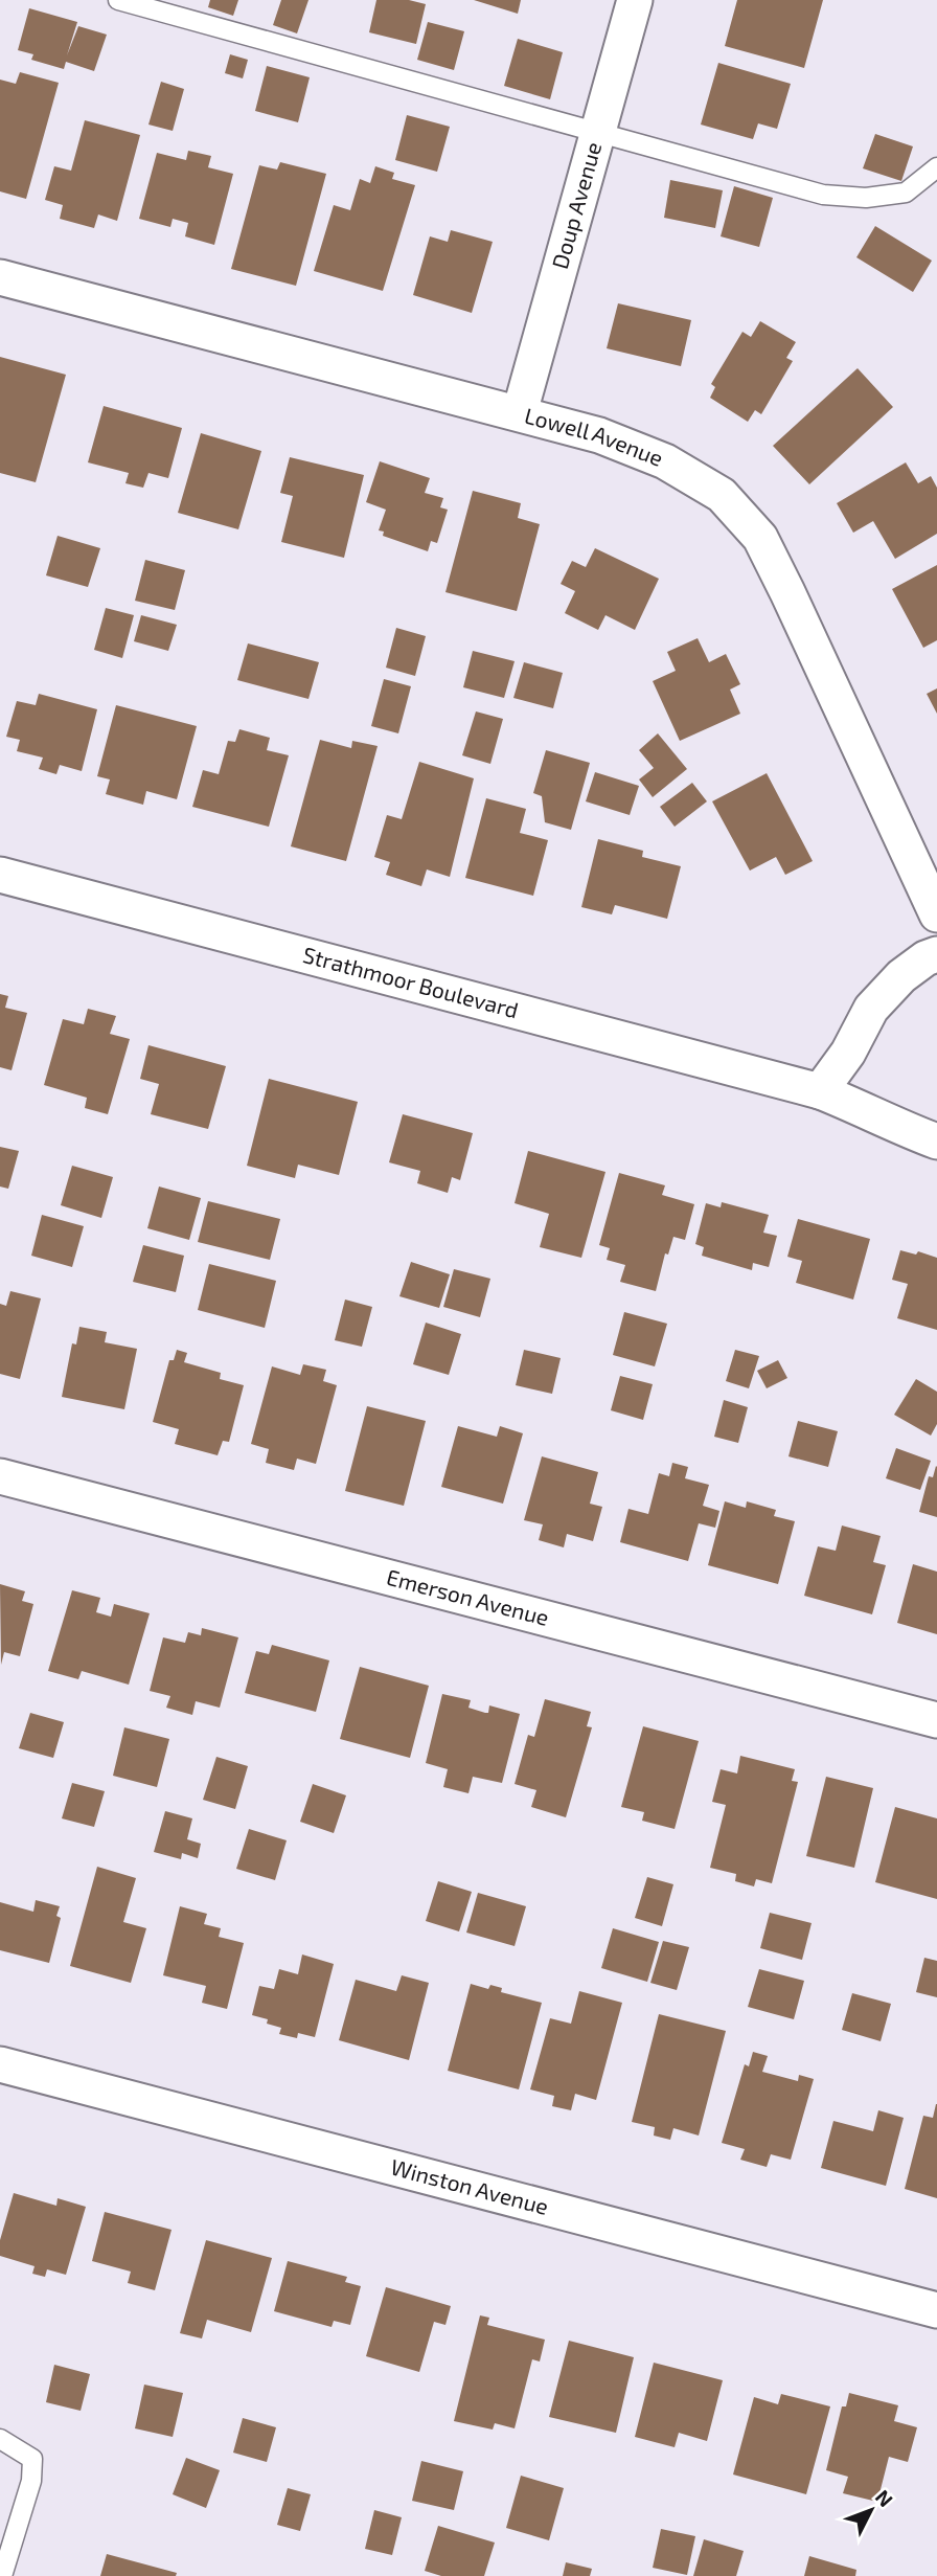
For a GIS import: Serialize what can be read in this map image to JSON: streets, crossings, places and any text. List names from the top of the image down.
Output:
{
  "streets": {
    "street": [
      "Doup Avenue",
      "Lowell Avenue",
      "Strathmoor Boulevard",
      "Emerson Avenue",
      "Winston Avenue"
    ]
  },
  "crossings": [
    ["Doup Avenue", "Lowell Avenue"]
  ],
  "north": "top right"
}
